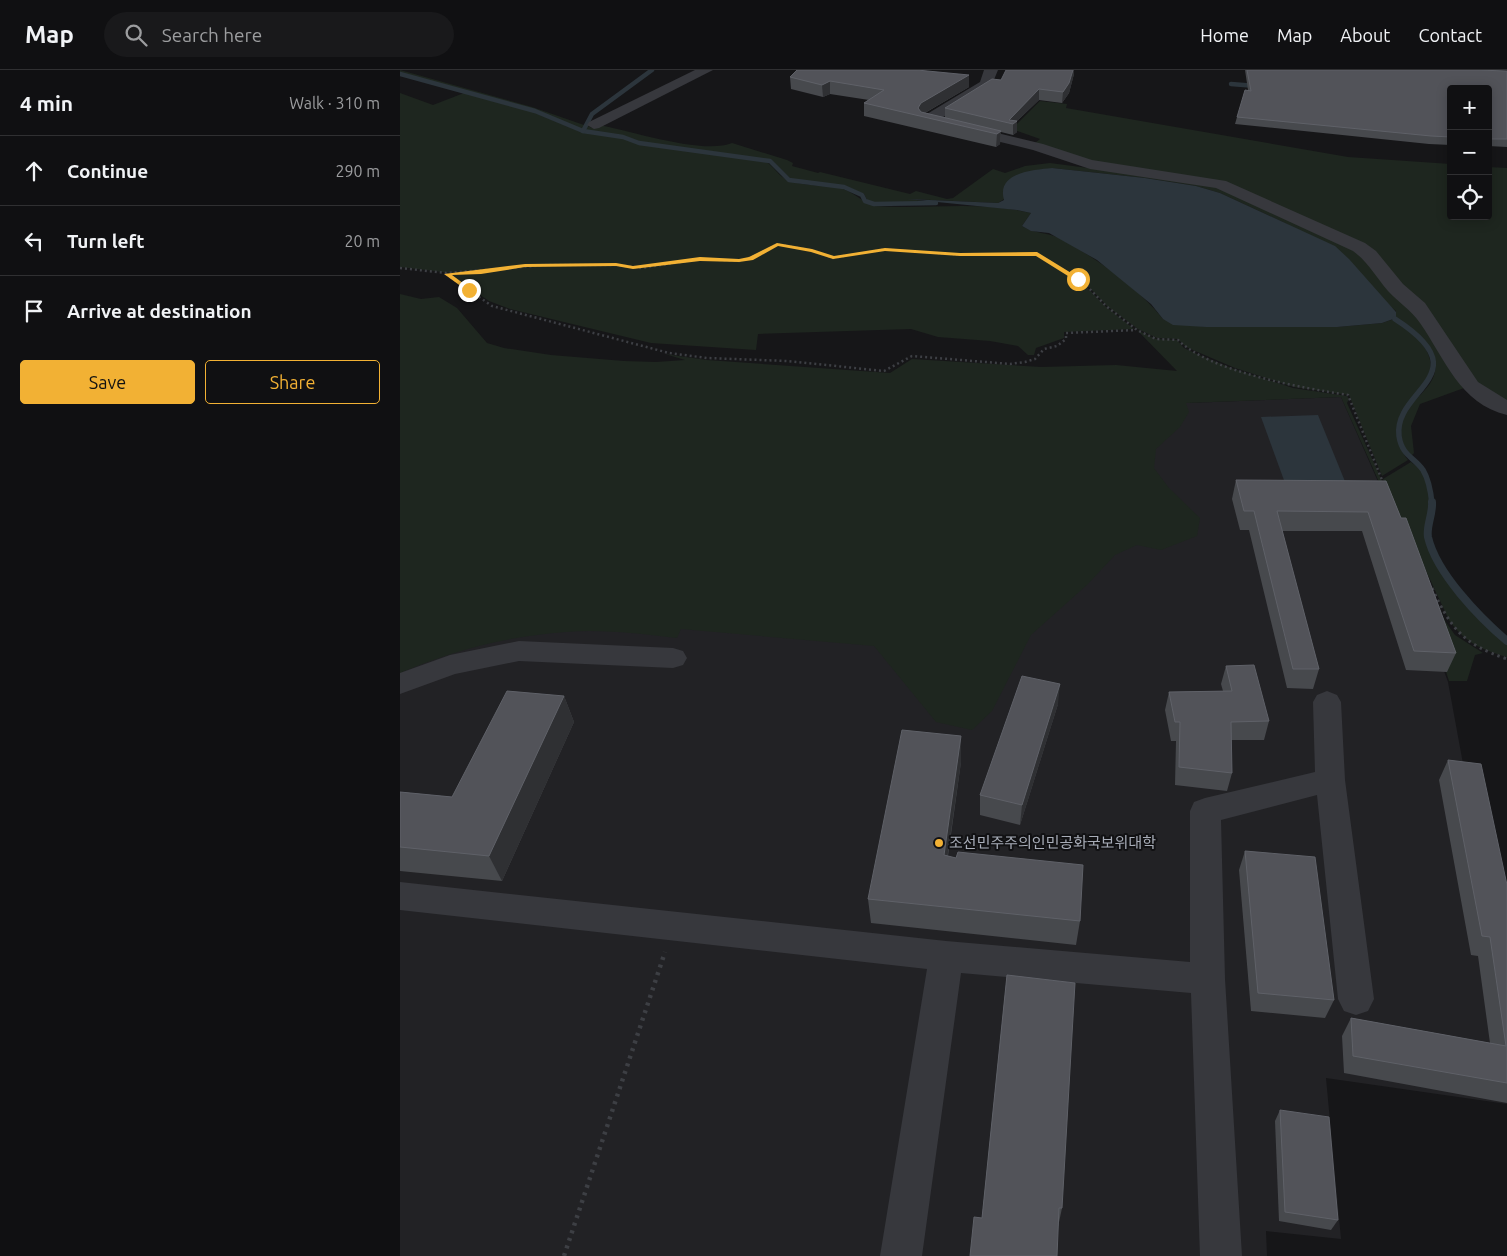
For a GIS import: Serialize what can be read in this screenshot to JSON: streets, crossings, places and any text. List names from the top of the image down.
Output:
{
  "places": ["조선민주주의인민공화국보위대학"],
  "page": {
    "header": "Map",
    "search": "Search here",
    "nav": [
      "Home",
      "Map",
      "About",
      "Contact"
    ],
    "heading": ["4 min", "Walk · 310 m"],
    "map_buttons": ["+", "−"],
    "list": [
      ["Continue", "290 m"],
      ["Turn left", "20 m"],
      "Arrive at destination"
    ],
    "buttons": ["Save", "Share"]
  }
}
